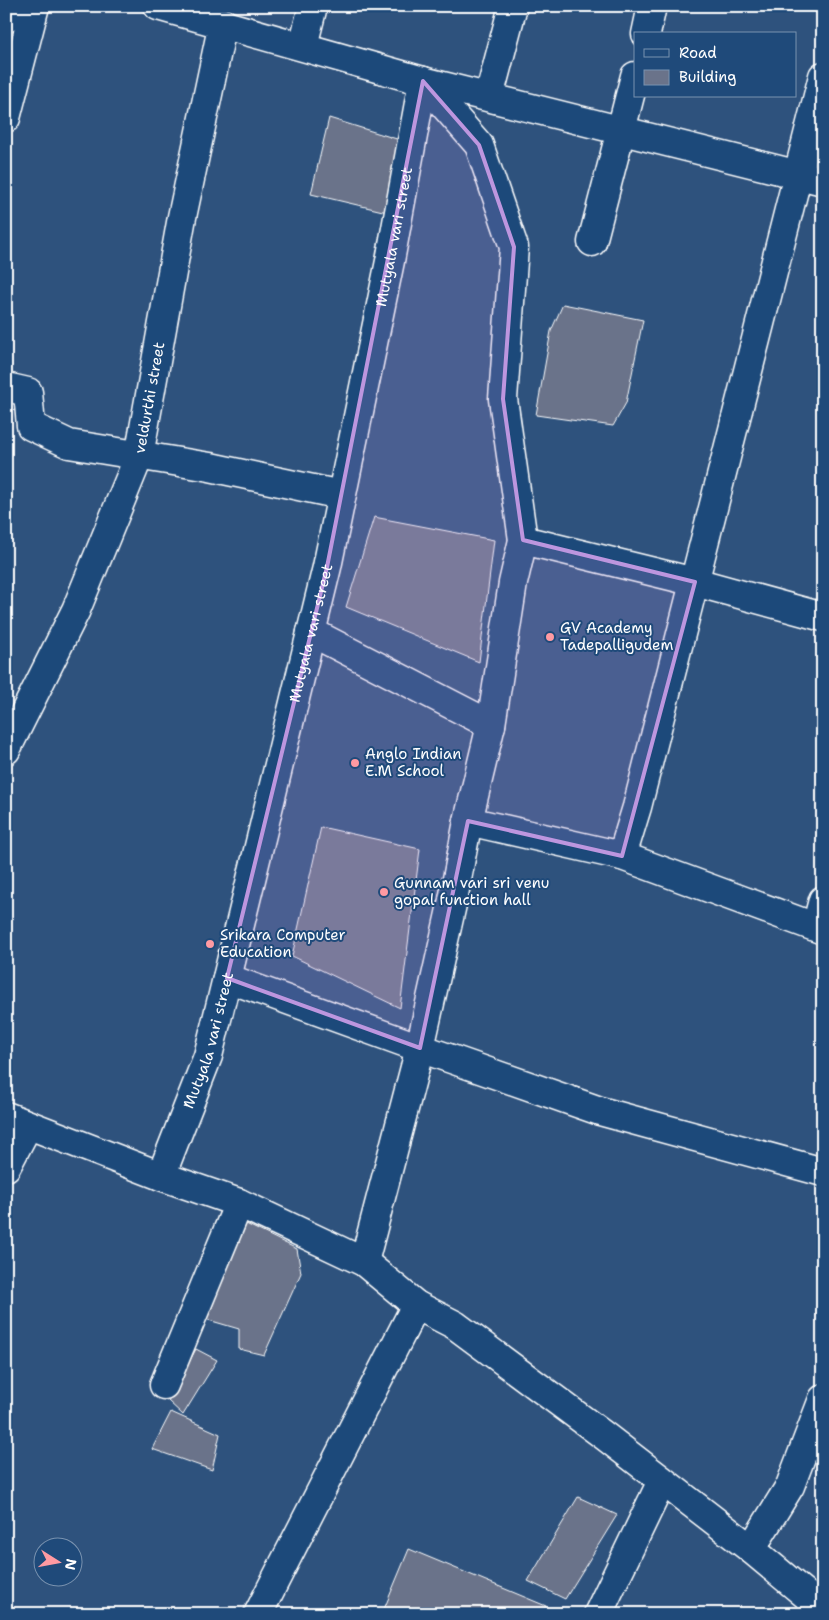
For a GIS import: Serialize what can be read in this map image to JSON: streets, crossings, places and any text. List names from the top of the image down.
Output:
{
  "streets": {
    "street": ["Mutyala vari street", "veldurthi street"]
  },
  "places": [
    "GV Academy Tadepalligudem",
    "Anglo Indian E.M School",
    "Gunnam vari sri venu gopal function hall",
    "Srikara Computer Education"
  ],
  "legend": ["Road", "Building"],
  "north": "right"
}
